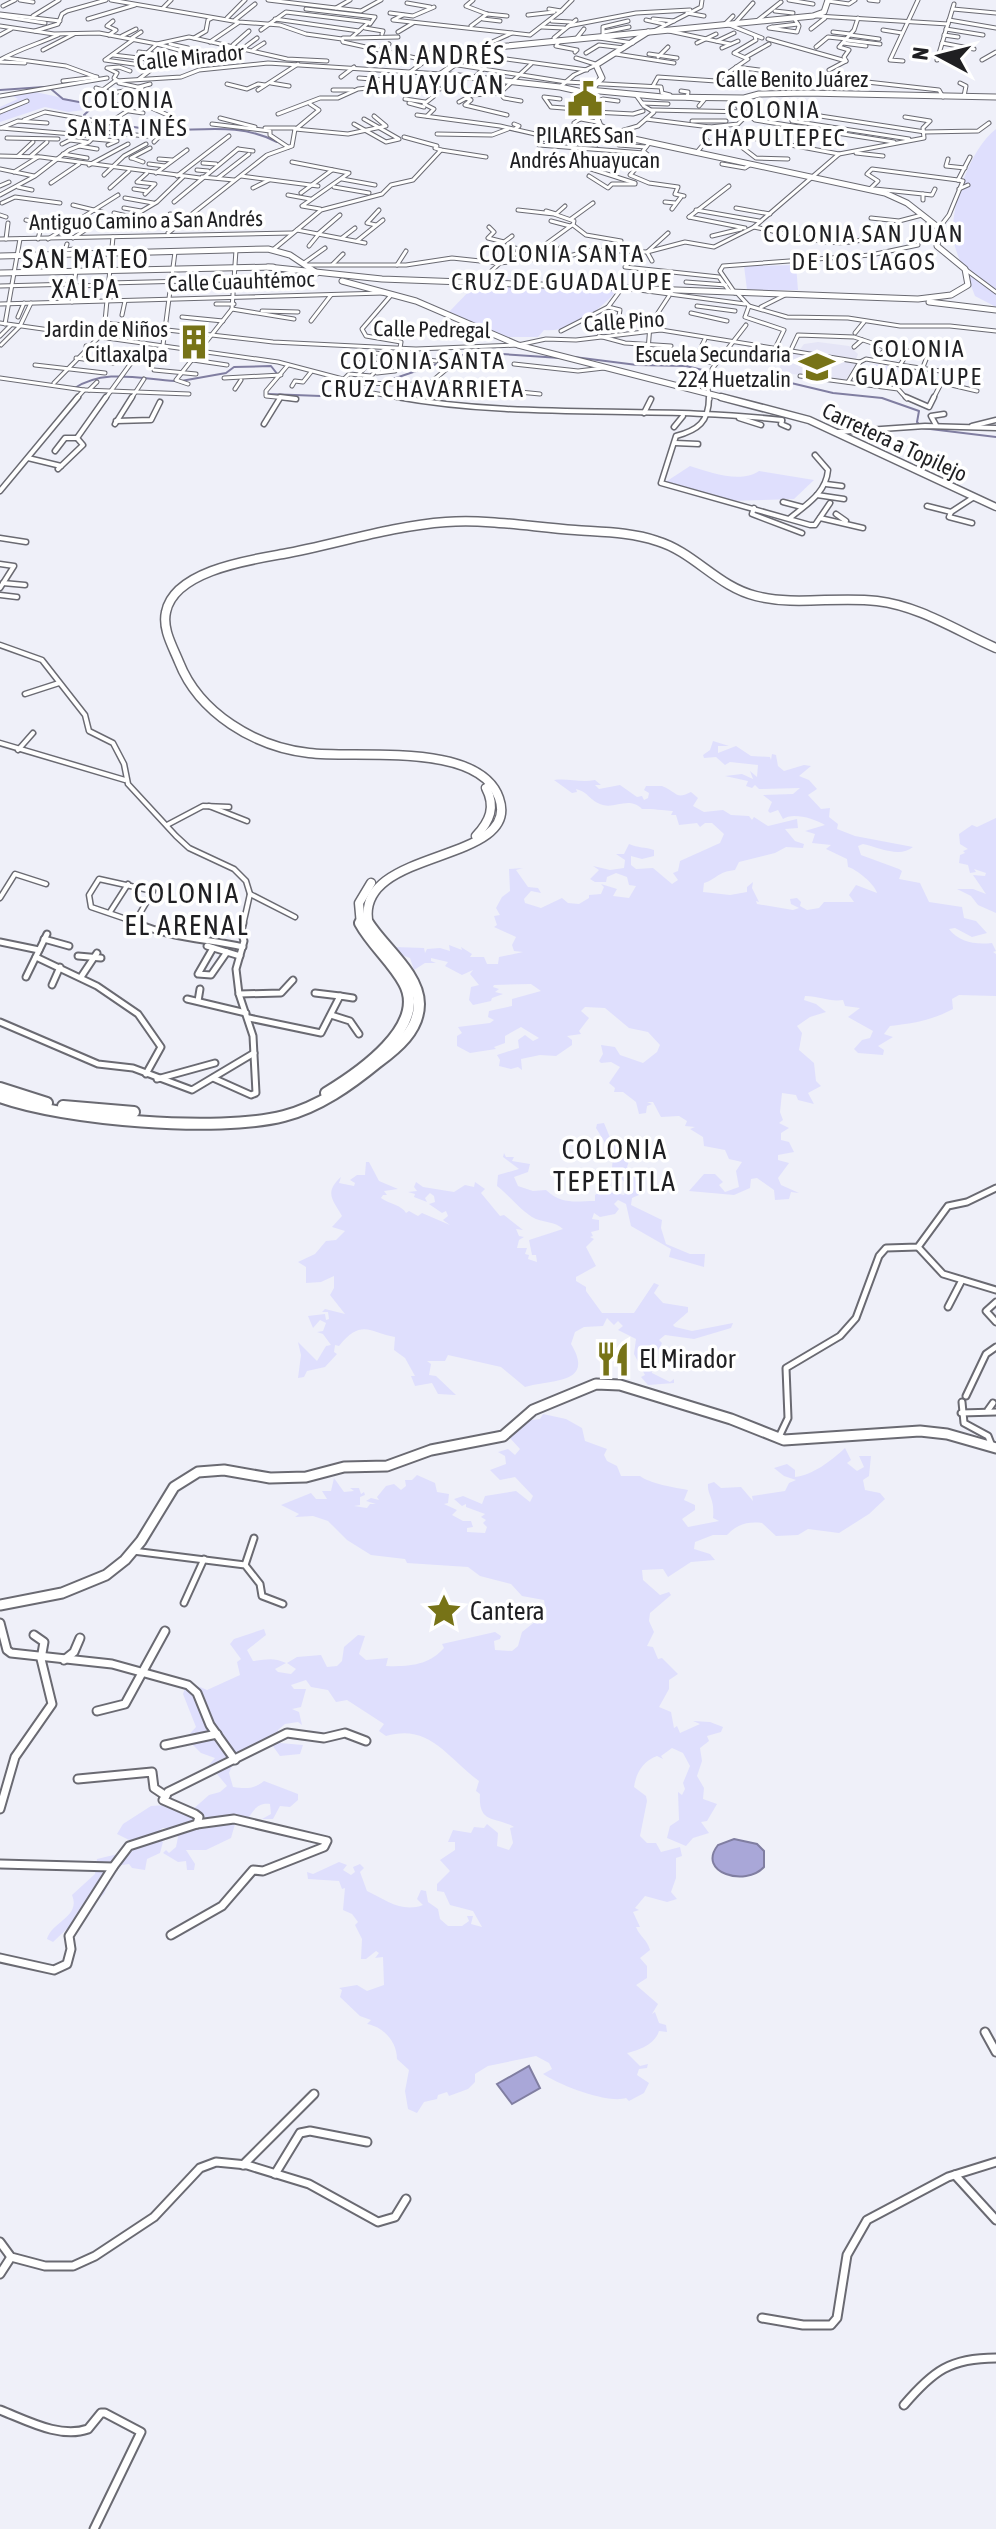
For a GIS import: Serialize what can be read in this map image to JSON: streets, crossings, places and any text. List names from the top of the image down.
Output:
{
  "streets": {
    "street": [
      "Calle Mirador",
      "Calle Benito Juárez",
      "Antiguo Camino a San Andrés",
      "Calle Cuauhtémoc",
      "Calle Pino",
      "Calle Pedregal",
      "Carretera a Topilejo"
    ]
  },
  "crossings": [
    ["Calle Mirador", "Calle Benito Juárez"],
    ["Calle Cuauhtémoc", "Carretera a Topilejo"],
    ["Calle Pino", "Calle Pedregal"],
    ["Calle Pino", "Carretera a Topilejo"],
    ["Calle Pedregal", "Carretera a Topilejo"]
  ],
  "districts": [
    "SAN ANDRÉS AHUAYUCAN",
    "COLONIA SANTA INÉS",
    "COLONIA CHAPULTEPEC",
    "COLONIA SAN JUAN DE LOS LAGOS",
    "COLONIA SANTA CRUZ DE GUADALUPE",
    "SAN MATEO XALPA",
    "COLONIA GUADALUPE",
    "COLONIA SANTA CRUZ CHAVARRIETA",
    "COLONIA EL ARENAL",
    "COLONIA TEPETITLA"
  ],
  "places": {
    "public building": ["PILARES San Andrés Ahuayucan"],
    "building": ["Jardin de Niños Citlaxalpa"],
    "school or university": ["Escuela Secundaria 224 Huetzalin"],
    "restaurant": ["El Mirador"],
    "place": ["Cantera"]
  },
  "north": "left"
}
